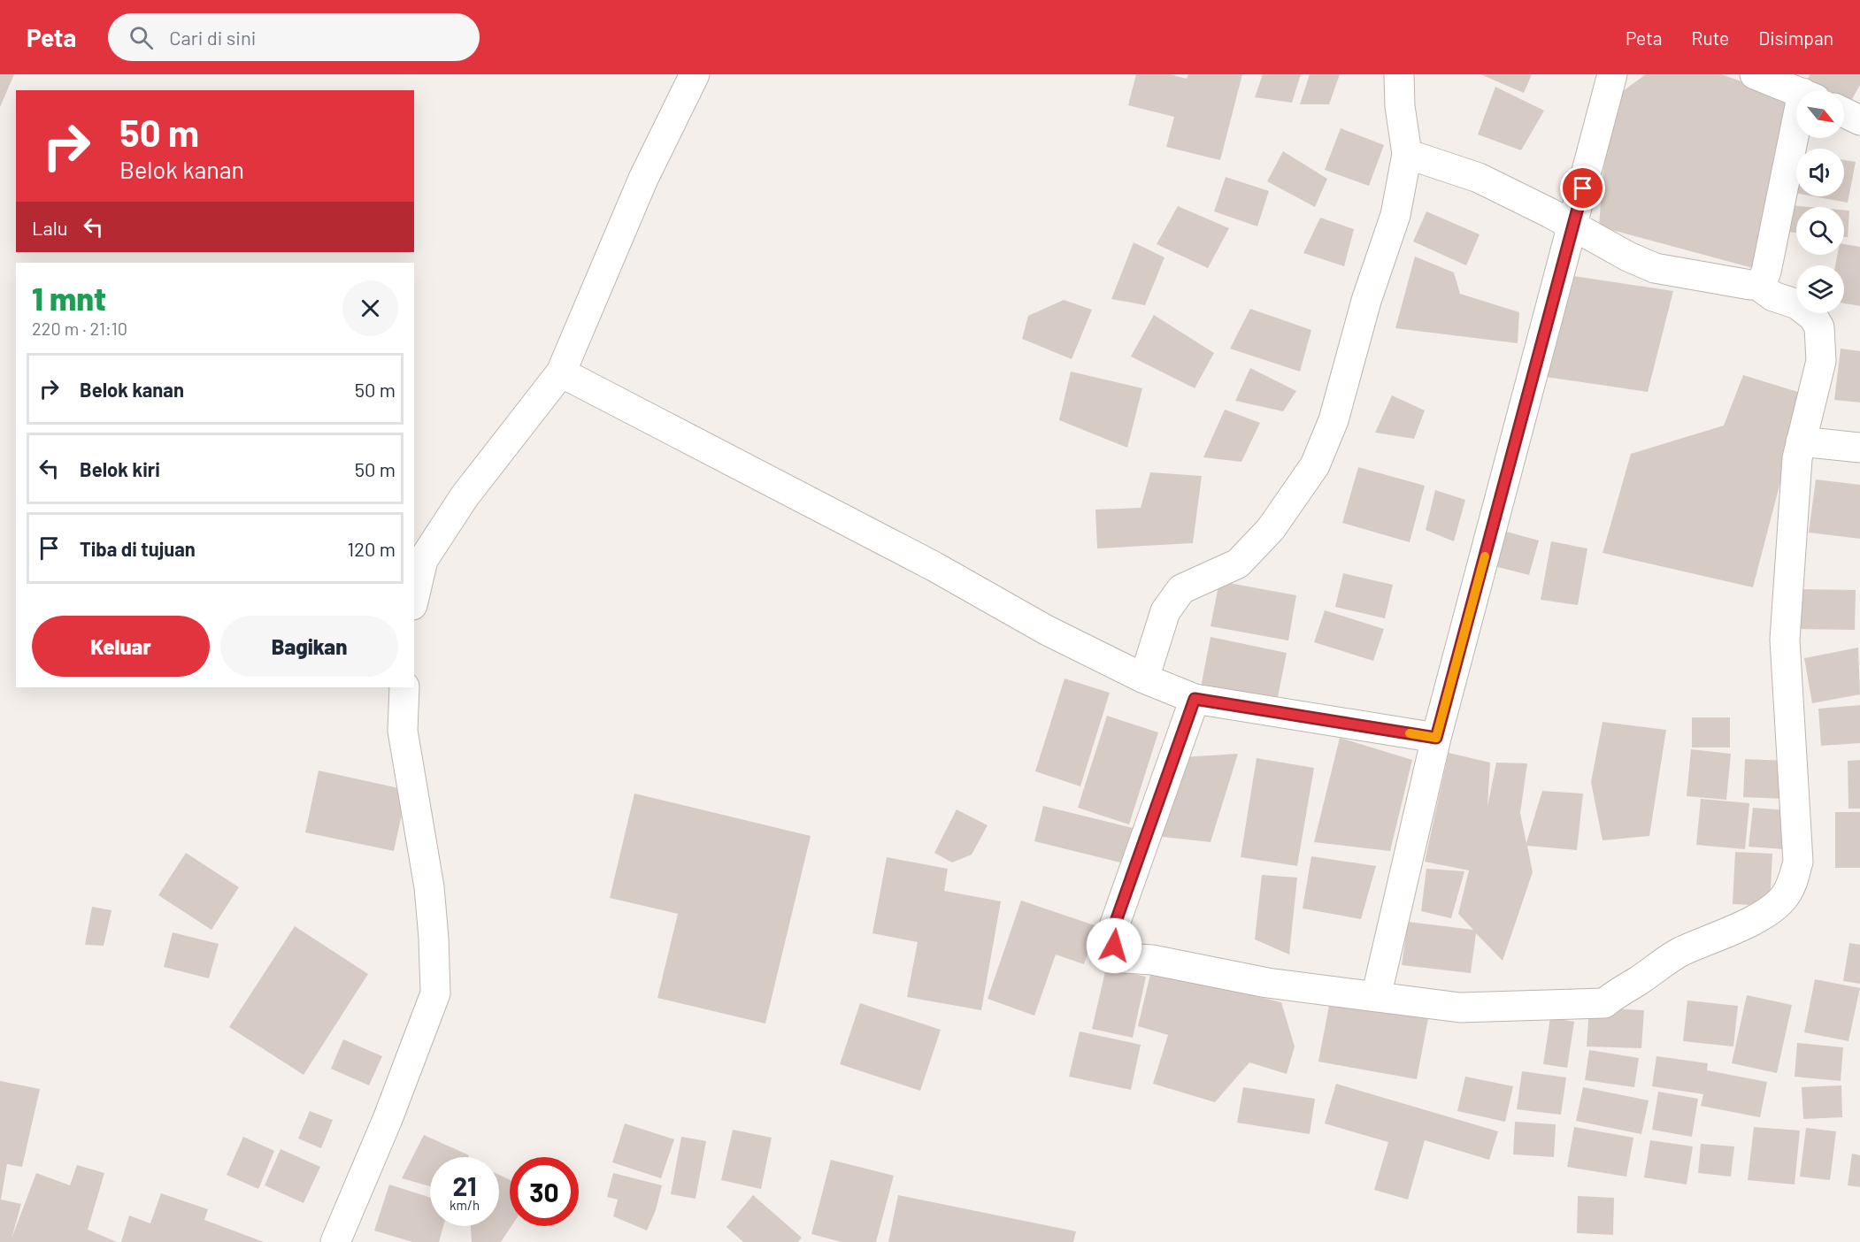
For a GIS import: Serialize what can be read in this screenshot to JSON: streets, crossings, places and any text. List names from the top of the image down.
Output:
{
  "north": "bottom right",
  "page": {
    "header": "Peta",
    "search": "Cari di sini",
    "nav": ["Peta", "Rute", "Disimpan"],
    "turn": ["50 m", "Belok kanan"],
    "then": "Lalu",
    "heading": ["1 mnt", "220 m · 21:10"],
    "list": [
      {
        "name": "Belok kanan",
        "value": "50 m"
      },
      {
        "name": "Belok kiri",
        "value": "50 m"
      },
      {
        "name": "Tiba di tujuan",
        "value": "120 m"
      }
    ],
    "buttons": ["Keluar", "Bagikan"],
    "speed": "21 km/h",
    "limit": "30"
  }
}
